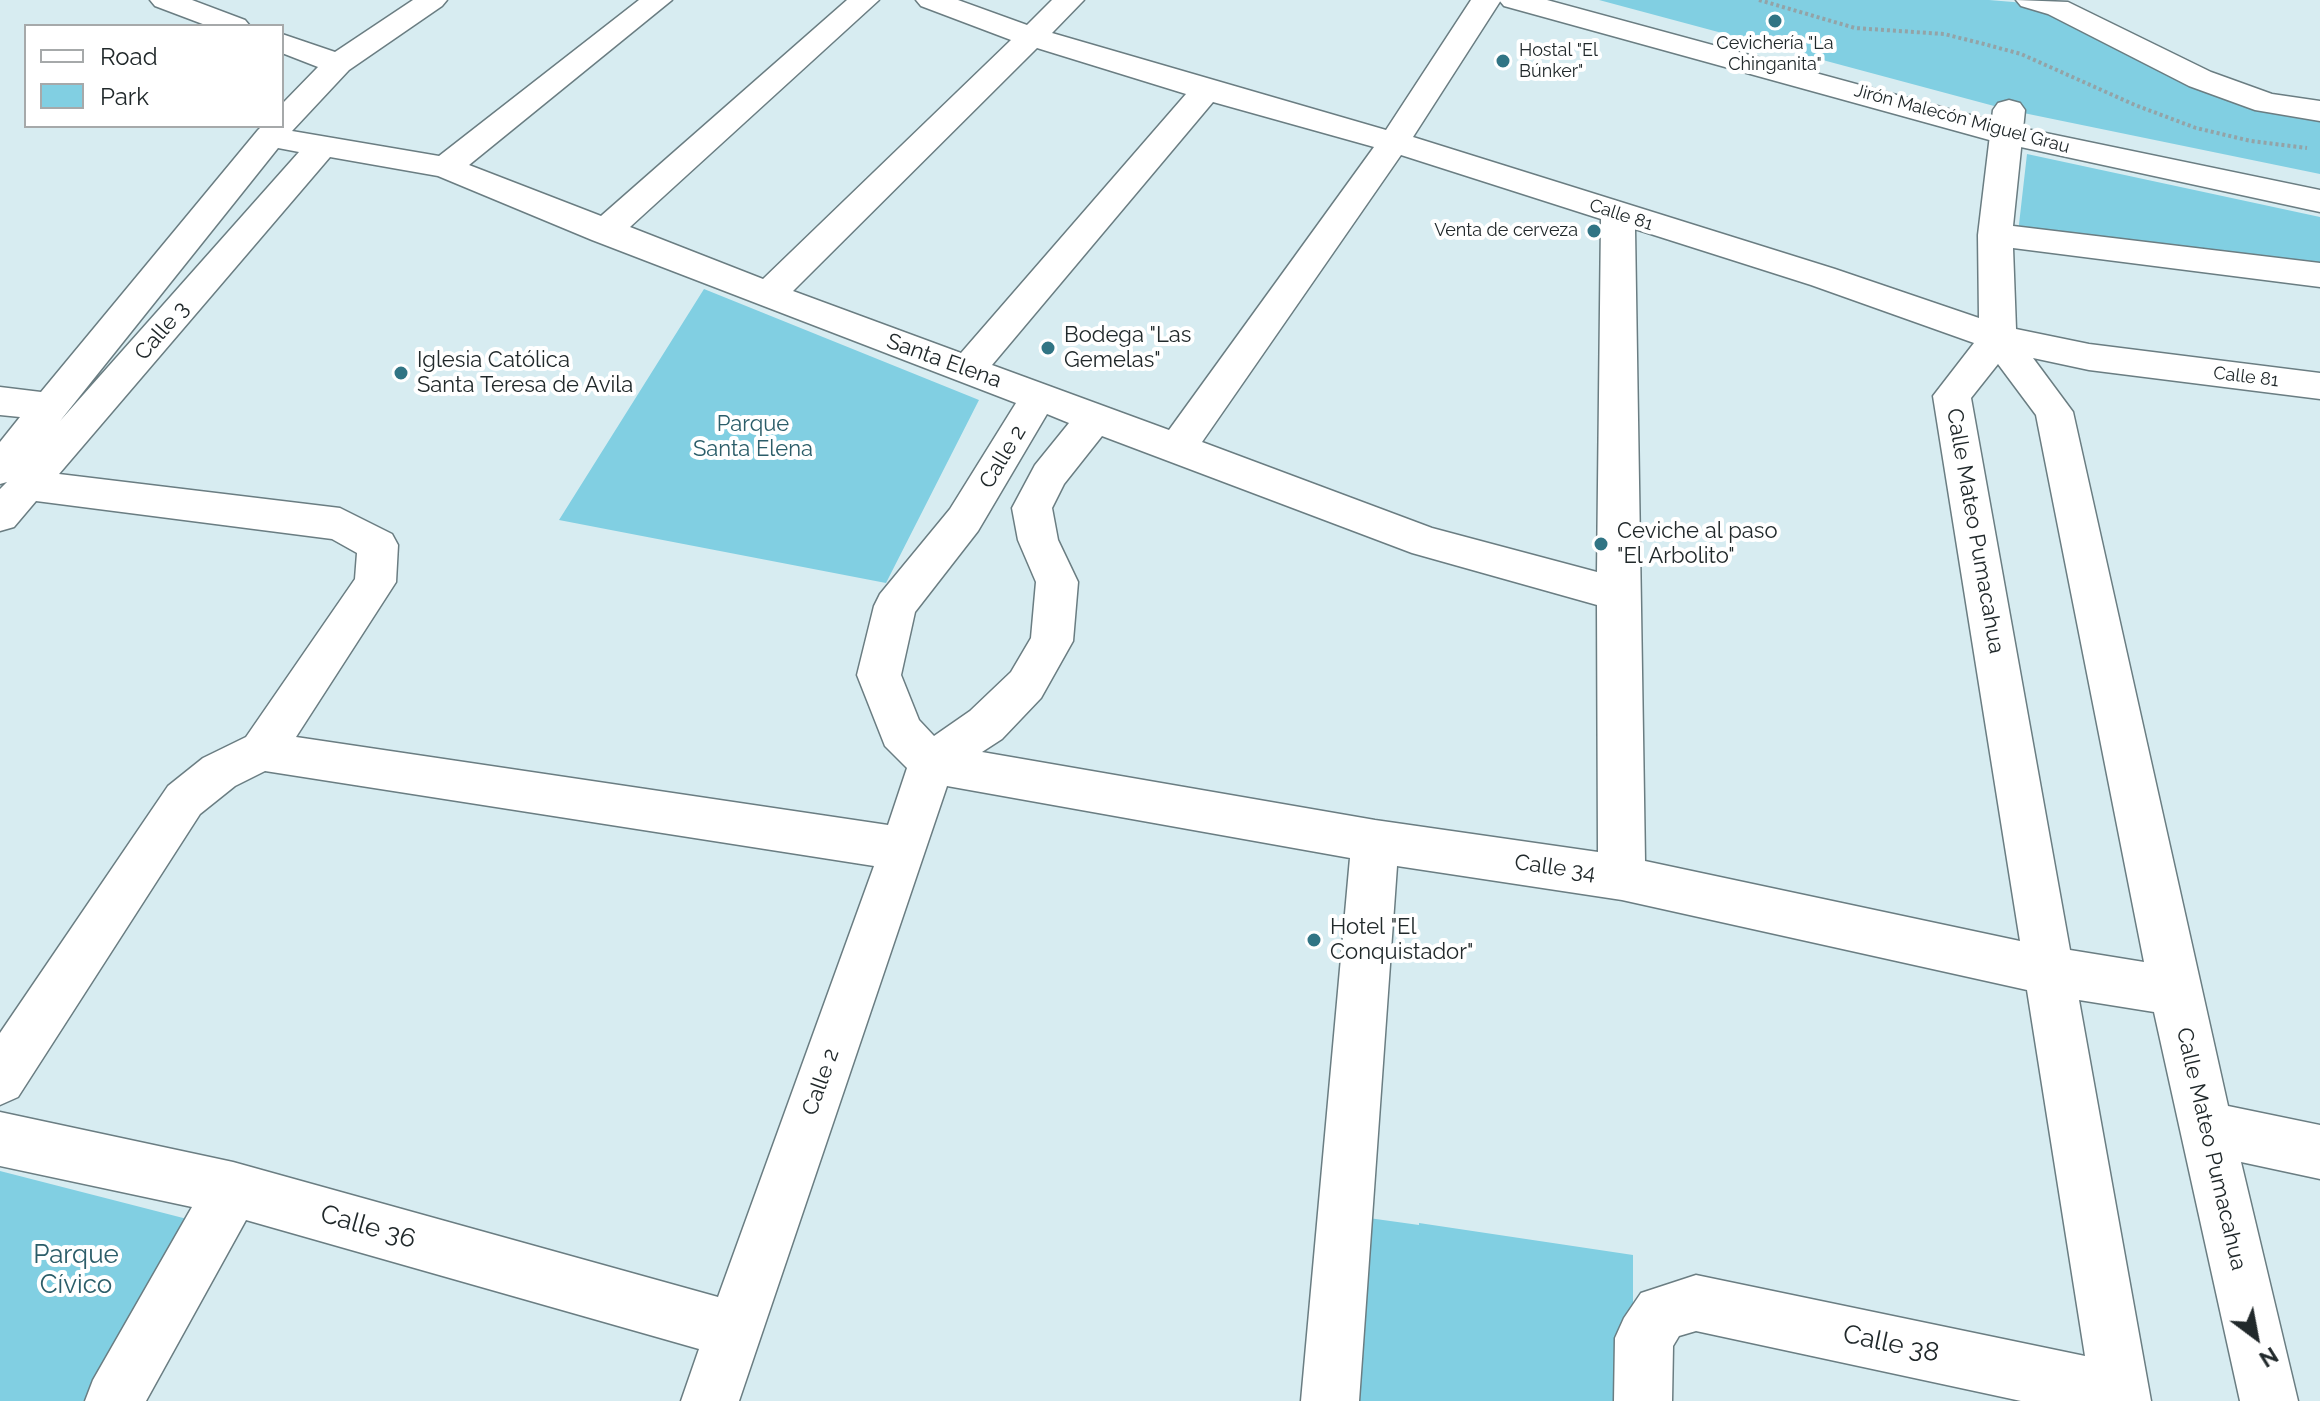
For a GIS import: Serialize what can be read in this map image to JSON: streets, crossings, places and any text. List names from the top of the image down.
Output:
{
  "streets": {
    "street": [
      "Jirón Malecón Miguel Grau",
      "Calle 81",
      "Calle 3",
      "Santa Elena",
      "Calle 2",
      "Calle Mateo Pumacahua",
      "Calle 34",
      "Calle 36",
      "Calle 38"
    ]
  },
  "crossings": [
    ["Calle 81", "Calle Mateo Pumacahua"],
    ["Calle 3", "Santa Elena"],
    ["Santa Elena", "Calle 2"],
    ["Calle 2", "Calle 34"],
    ["Calle 2", "Calle 36"],
    ["Calle Mateo Pumacahua", "Calle 34"],
    ["Calle Mateo Pumacahua", "Calle 38"]
  ],
  "parks": ["Parque Santa Elena", "Parque Cívico"],
  "places": [
    "Cevichería \"La Chinganita\"",
    "Hostal \"El Búnker\"",
    "Venta de cerveza",
    "Bodega \"Las Gemelas\"",
    "Iglesia Católica Santa Teresa de Avila",
    "Ceviche al paso \"El Arbolito\"",
    "Hotel \"El Conquistador\""
  ],
  "legend": ["Road", "Park"],
  "north": "bottom right"
}
